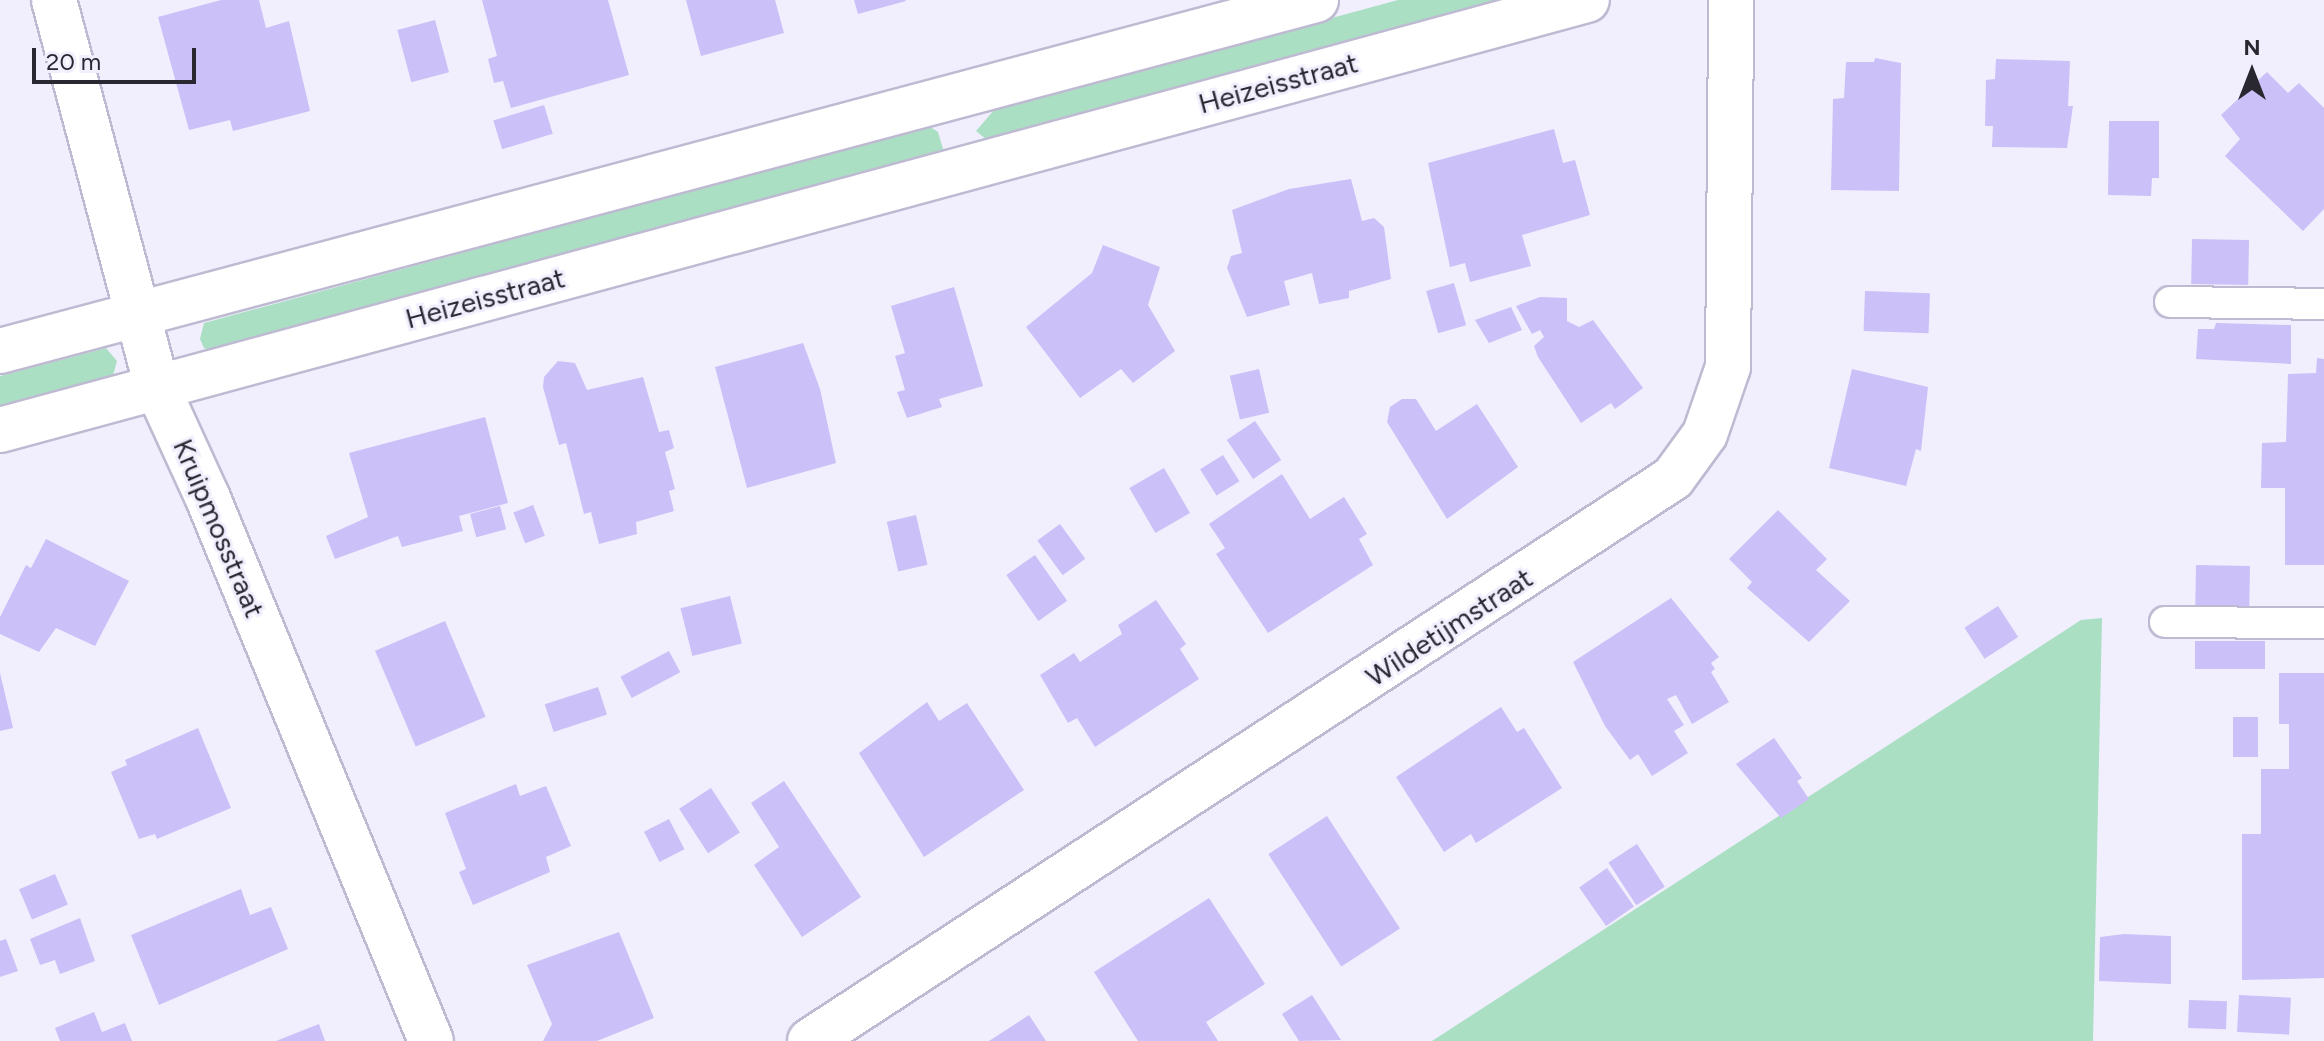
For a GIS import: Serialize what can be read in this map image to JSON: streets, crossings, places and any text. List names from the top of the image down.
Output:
{
  "streets": {
    "street": ["Heizeisstraat", "Kruipmosstraat", "Wildetijmstraat"]
  },
  "crossings": [
    ["Heizeisstraat", "Kruipmosstraat"]
  ],
  "scale_bar": "20 m",
  "north": "top"
}
